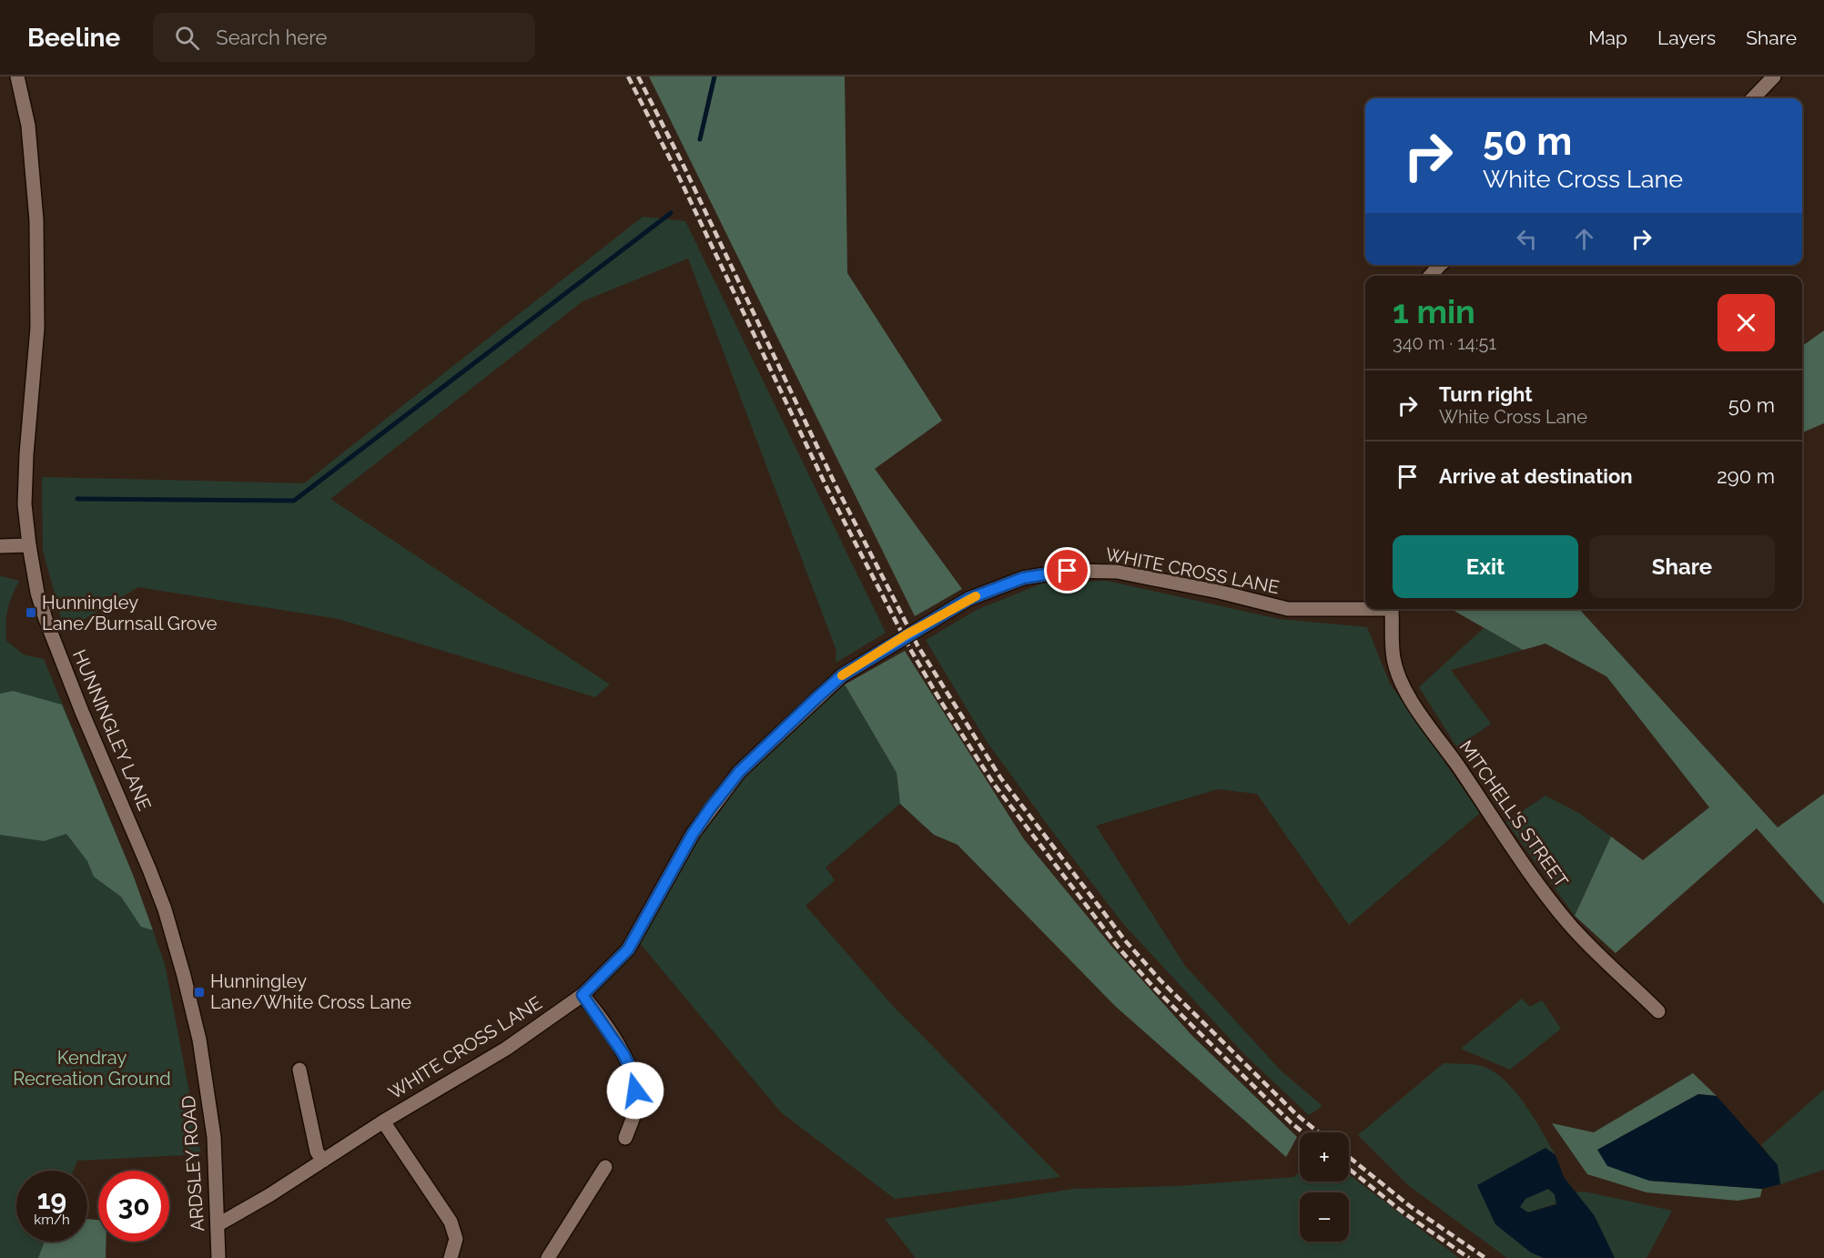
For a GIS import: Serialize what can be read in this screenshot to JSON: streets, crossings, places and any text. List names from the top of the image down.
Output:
{
  "streets": {
    "street": [
      "WHITE CROSS LANE",
      "HUNNINGLEY LANE",
      "MITCHELL'S STREET",
      "ARDSLEY ROAD"
    ]
  },
  "crossings": [
    ["WHITE CROSS LANE", "ARDSLEY ROAD"],
    ["HUNNINGLEY LANE", "ARDSLEY ROAD"]
  ],
  "parks": ["Kendray Recreation Ground"],
  "places": {
    "transit": ["Hunningley Lane/Burnsall Grove", "Hunningley Lane/White Cross Lane"]
  },
  "page": {
    "header": "Beeline",
    "search": "Search here",
    "nav": ["Map", "Layers", "Share"],
    "turn": ["50 m", "White Cross Lane"],
    "heading": ["1 min", "340 m · 14:51"],
    "list": [
      {
        "name": "Turn right",
        "note": "White Cross Lane",
        "value": "50 m"
      },
      {
        "name": "Arrive at destination",
        "value": "290 m"
      }
    ],
    "buttons": ["Exit", "Share"],
    "map_buttons": ["+", "−"],
    "speed": "19 km/h",
    "limit": "30"
  }
}
